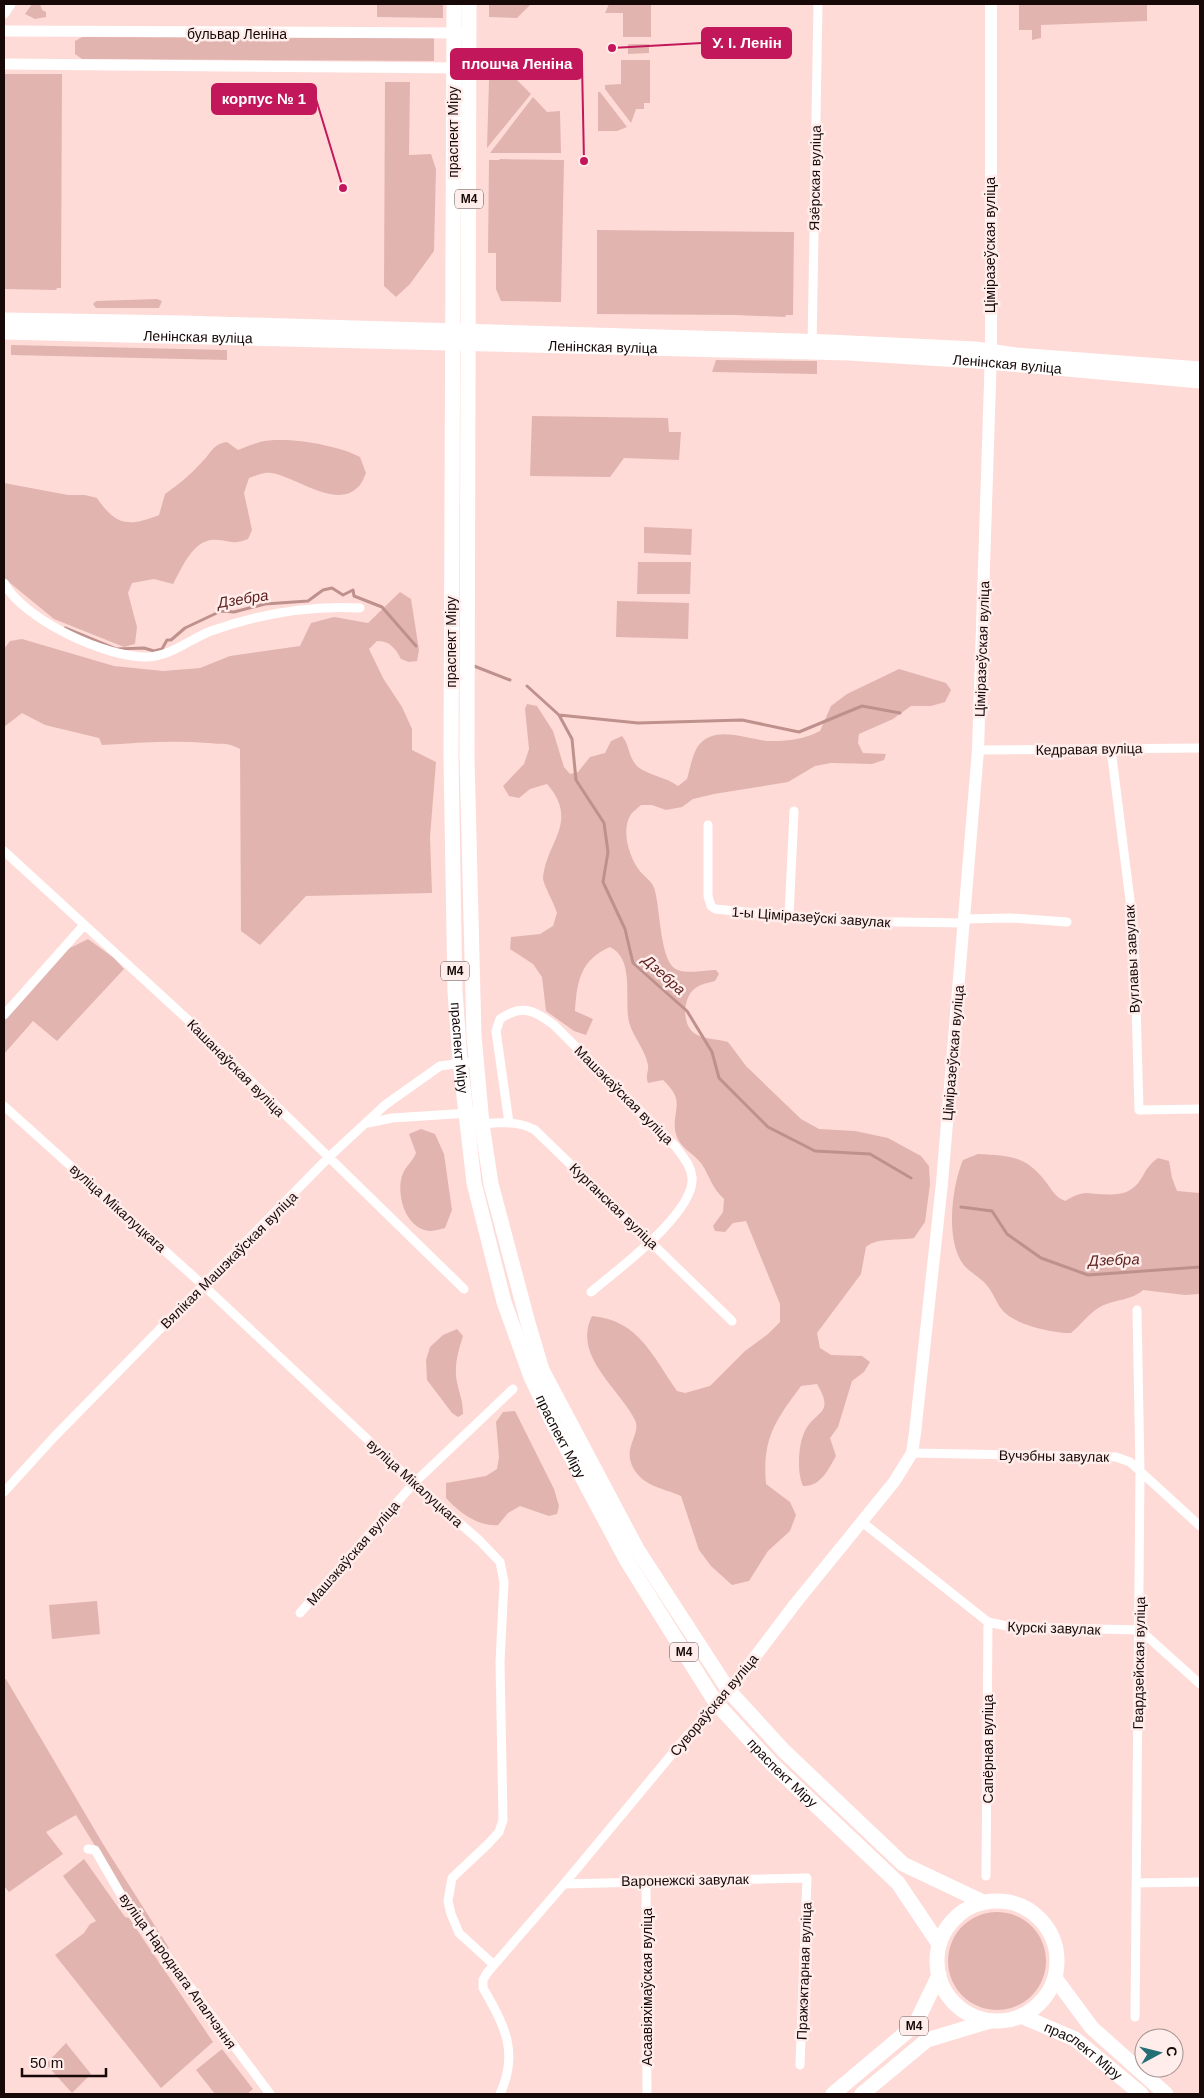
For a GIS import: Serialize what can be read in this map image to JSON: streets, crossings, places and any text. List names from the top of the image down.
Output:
{
  "streets": {
    "main road": [
      "праспект Міру",
      "М4",
      "Ціміразеўская вуліца",
      "Ленінская вуліца",
      "Сувораўская вуліца"
    ],
    "street": [
      "бульвар Леніна",
      "Язёрская вуліца",
      "Кедравая вуліца",
      "1-ы Ціміразеўскі завулак",
      "Вуглавы завулак",
      "Кашанаўская вуліца",
      "Машэкаўская вуліца",
      "Курганская вуліца",
      "вуліца Мікалуцкага",
      "Вялікая Машэкаўская вуліца",
      "Вучэбны завулак",
      "Курскі завулак",
      "Гвардзейская вуліца",
      "Сапёрная вуліца",
      "Варонежскі завулак",
      "вуліца Народнага Апалчэння",
      "Пражэктарная вуліца",
      "Асаавіяхімаўская вуліца"
    ]
  },
  "crossings": [
    ["бульвар Леніна", "праспект Міру"],
    ["праспект Міру", "М4"],
    ["праспект Міру", "Ленінская вуліца"],
    ["праспект Міру", "Курганская вуліца"],
    ["праспект Міру", "Вялікая Машэкаўская вуліца"],
    ["праспект Міру", "Сувораўская вуліца"],
    ["Язёрская вуліца", "Ленінская вуліца"],
    ["Ціміразеўская вуліца", "Ленінская вуліца"],
    ["Ціміразеўская вуліца", "Кедравая вуліца"],
    ["Ціміразеўская вуліца", "1-ы Ціміразеўскі завулак"],
    ["Ціміразеўская вуліца", "Сувораўская вуліца"],
    ["Кедравая вуліца", "Вуглавы завулак"],
    ["Кашанаўская вуліца", "Вялікая Машэкаўская вуліца"],
    ["Машэкаўская вуліца", "Курганская вуліца"],
    ["Машэкаўская вуліца", "вуліца Мікалуцкага"],
    ["Курганская вуліца", "Вялікая Машэкаўская вуліца"],
    ["вуліца Мікалуцкага", "Вялікая Машэкаўская вуліца"],
    ["вуліца Мікалуцкага", "Сувораўская вуліца"],
    ["Вучэбны завулак", "Гвардзейская вуліца"],
    ["Вучэбны завулак", "Сувораўская вуліца"],
    ["Курскі завулак", "Гвардзейская вуліца"],
    ["Курскі завулак", "Сувораўская вуліца"],
    ["Курскі завулак", "Сапёрная вуліца"],
    ["Сувораўская вуліца", "Варонежскі завулак"],
    ["Варонежскі завулак", "Пражэктарная вуліца"],
    ["Варонежскі завулак", "Асаавіяхімаўская вуліца"]
  ],
  "water": ["Дзебра"],
  "places": ["У. І. Ленін", "плошча Леніна", "корпус № 1"],
  "scale_bar": "50 m",
  "north": "right"
}
